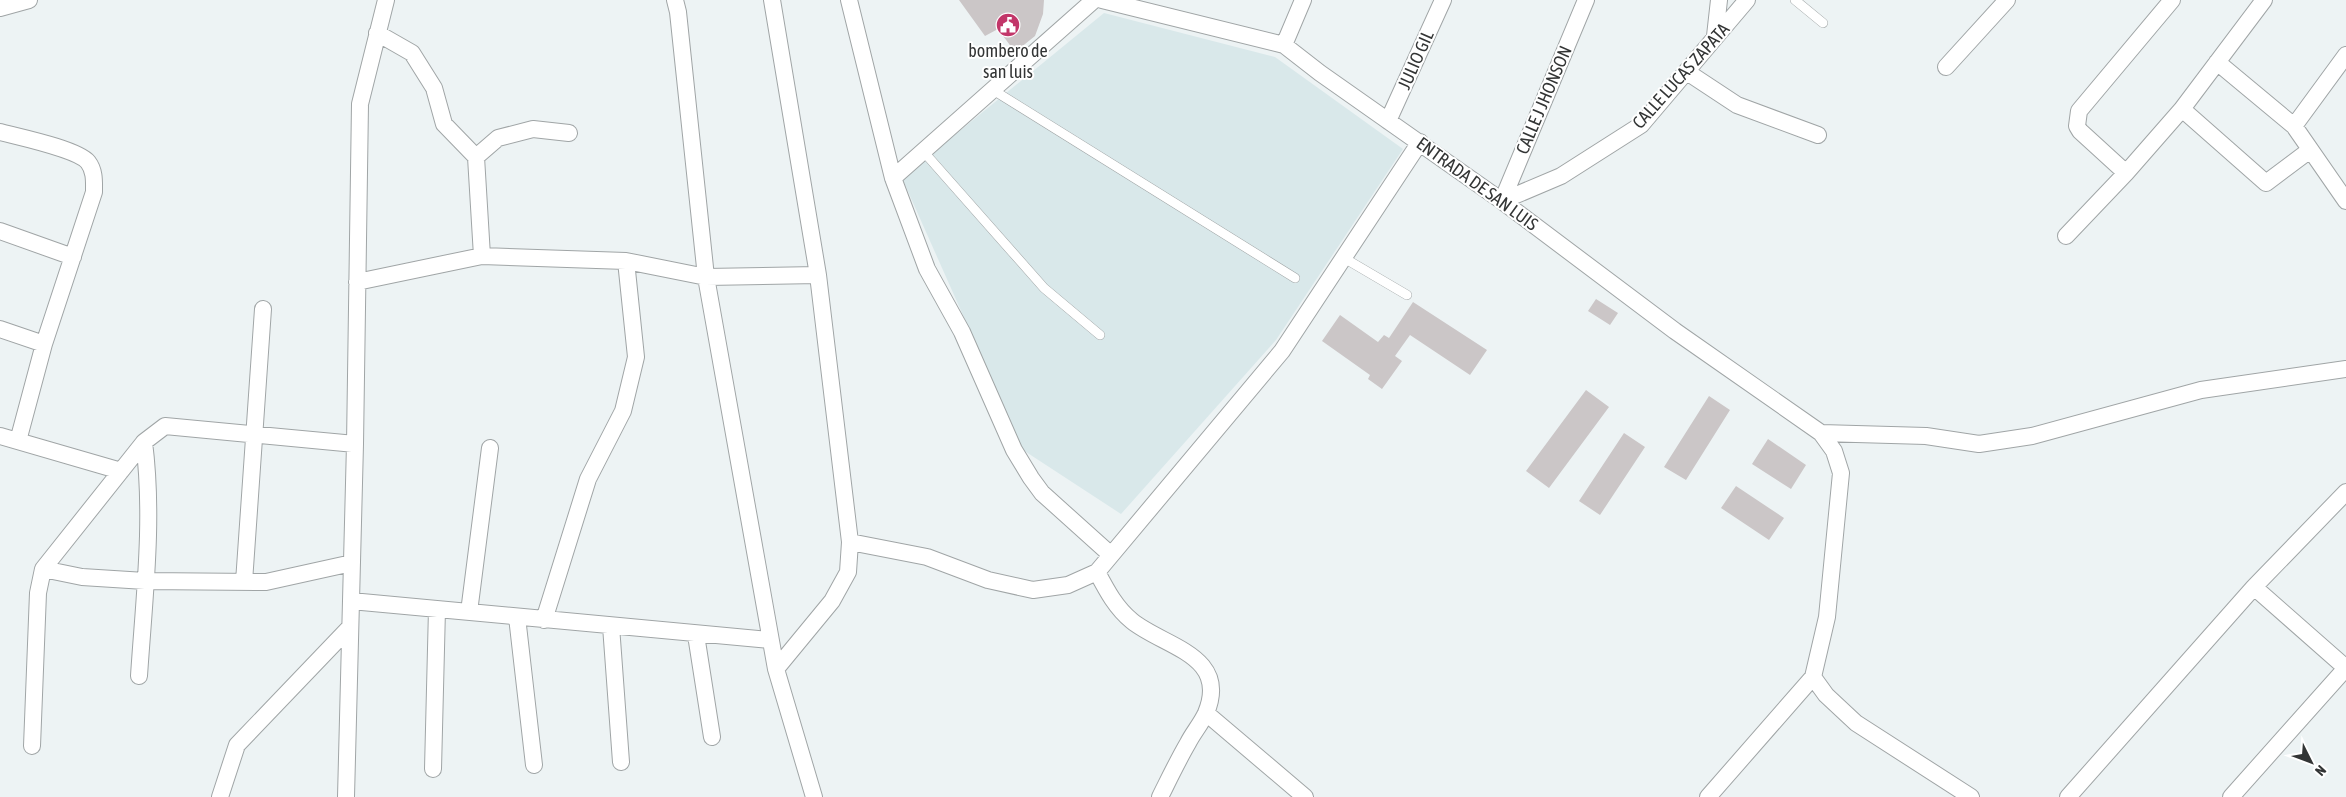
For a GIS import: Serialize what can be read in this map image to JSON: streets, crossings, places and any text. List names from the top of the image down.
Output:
{
  "streets": {
    "street": [
      "JULIO GIL",
      "CALLE LUCAS ZAPATA",
      "CALLE J JHONSON",
      "ENTRADA DE SAN LUIS"
    ]
  },
  "crossings": [
    ["JULIO GIL", "ENTRADA DE SAN LUIS"],
    ["CALLE LUCAS ZAPATA", "CALLE J JHONSON"],
    ["CALLE LUCAS ZAPATA", "ENTRADA DE SAN LUIS"],
    ["CALLE J JHONSON", "ENTRADA DE SAN LUIS"]
  ],
  "places": {
    "public building": ["bombero de san luis"]
  },
  "north": "bottom right"
}
